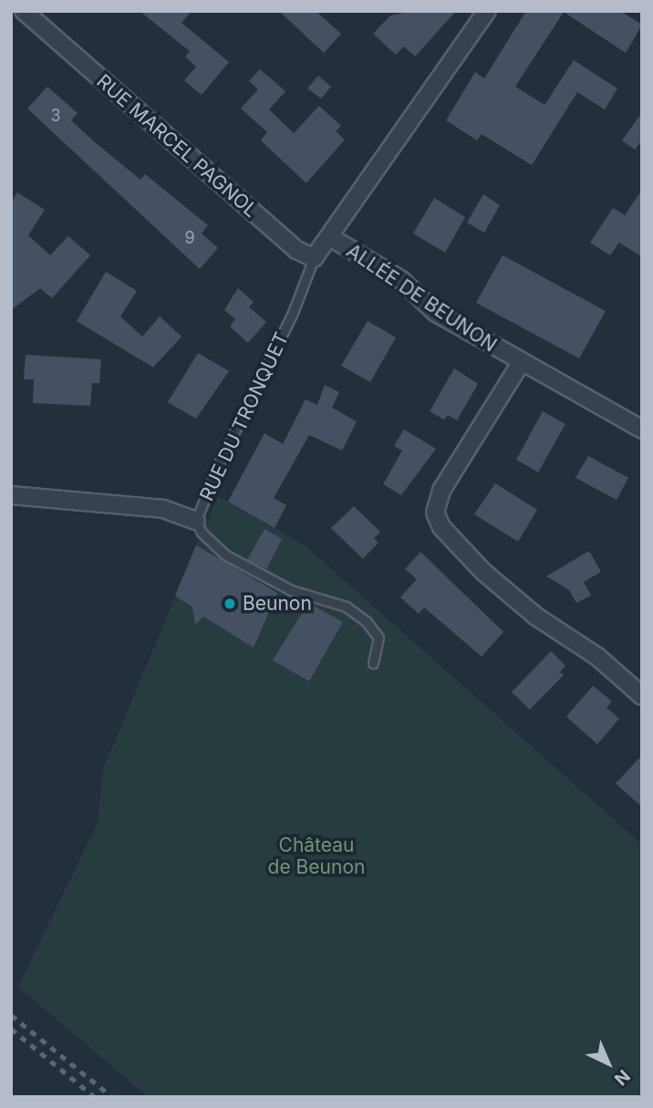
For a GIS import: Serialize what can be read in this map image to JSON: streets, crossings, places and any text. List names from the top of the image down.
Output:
{
  "streets": {
    "street": ["RUE MARCEL PAGNOL", "ALLÉE DE BEUNON"],
    "lane": ["RUE DU TRONQUET"]
  },
  "crossings": [
    ["RUE MARCEL PAGNOL", "RUE DU TRONQUET"]
  ],
  "parks": ["Château de Beunon"],
  "places": ["Beunon"],
  "house_numbers": ["3", "9"],
  "north": "bottom right"
}
